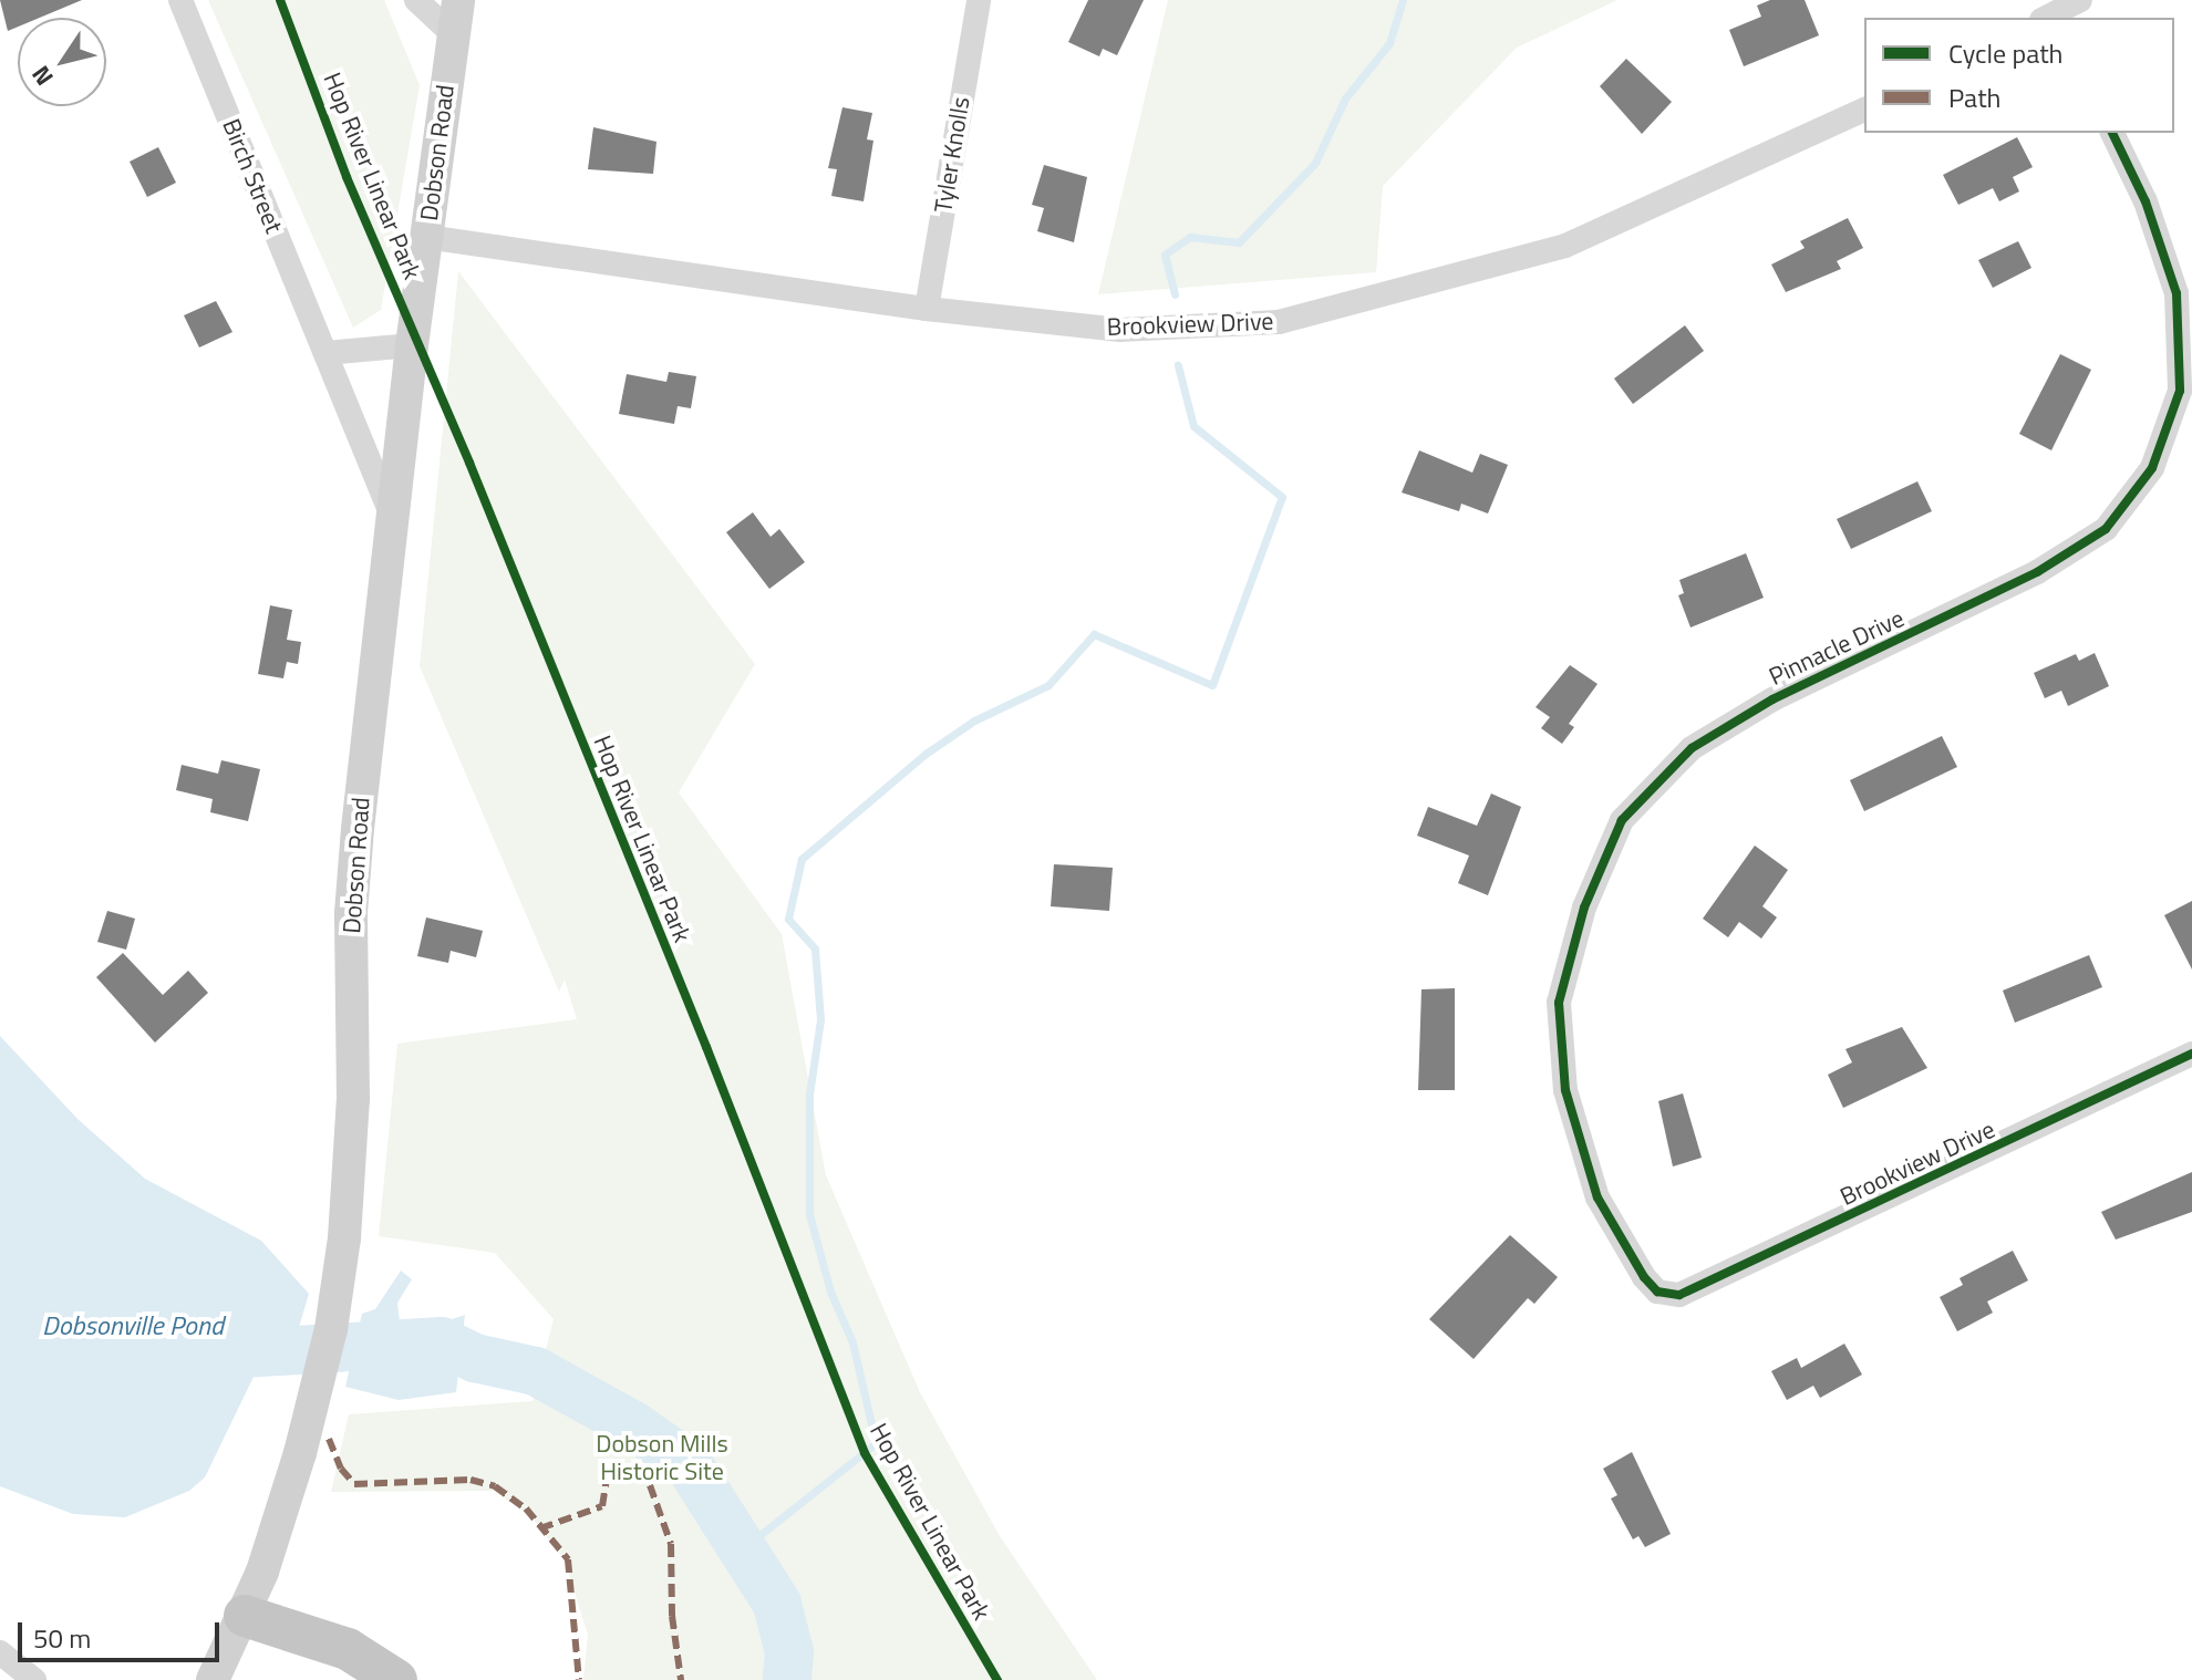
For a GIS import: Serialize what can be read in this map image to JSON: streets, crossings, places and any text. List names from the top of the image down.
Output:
{
  "streets": {
    "street": [
      "Dobson Road",
      "Tyler Knolls",
      "Birch Street",
      "Brookview Drive",
      "Pinnacle Drive"
    ],
    "cycle path": ["Hop River Linear Park"]
  },
  "crossings": [
    ["Dobson Road", "Birch Street"],
    ["Dobson Road", "Brookview Drive"],
    ["Tyler Knolls", "Brookview Drive"],
    ["Brookview Drive", "Pinnacle Drive"]
  ],
  "water": ["Dobsonville Pond"],
  "parks": ["Dobson Mills Historic Site"],
  "legend": ["Cycle path", "Path"],
  "scale_bar": "50 m",
  "north": "bottom left"
}
